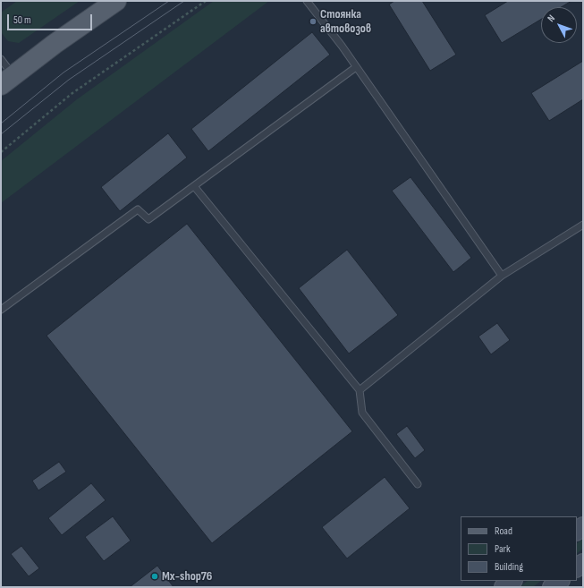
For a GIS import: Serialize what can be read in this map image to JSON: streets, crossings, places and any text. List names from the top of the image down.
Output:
{
  "places": ["Стоянка автовозов", "Mx-shop76"],
  "legend": ["Road", "Park", "Building"],
  "scale_bar": "50 m",
  "north": "top left"
}
